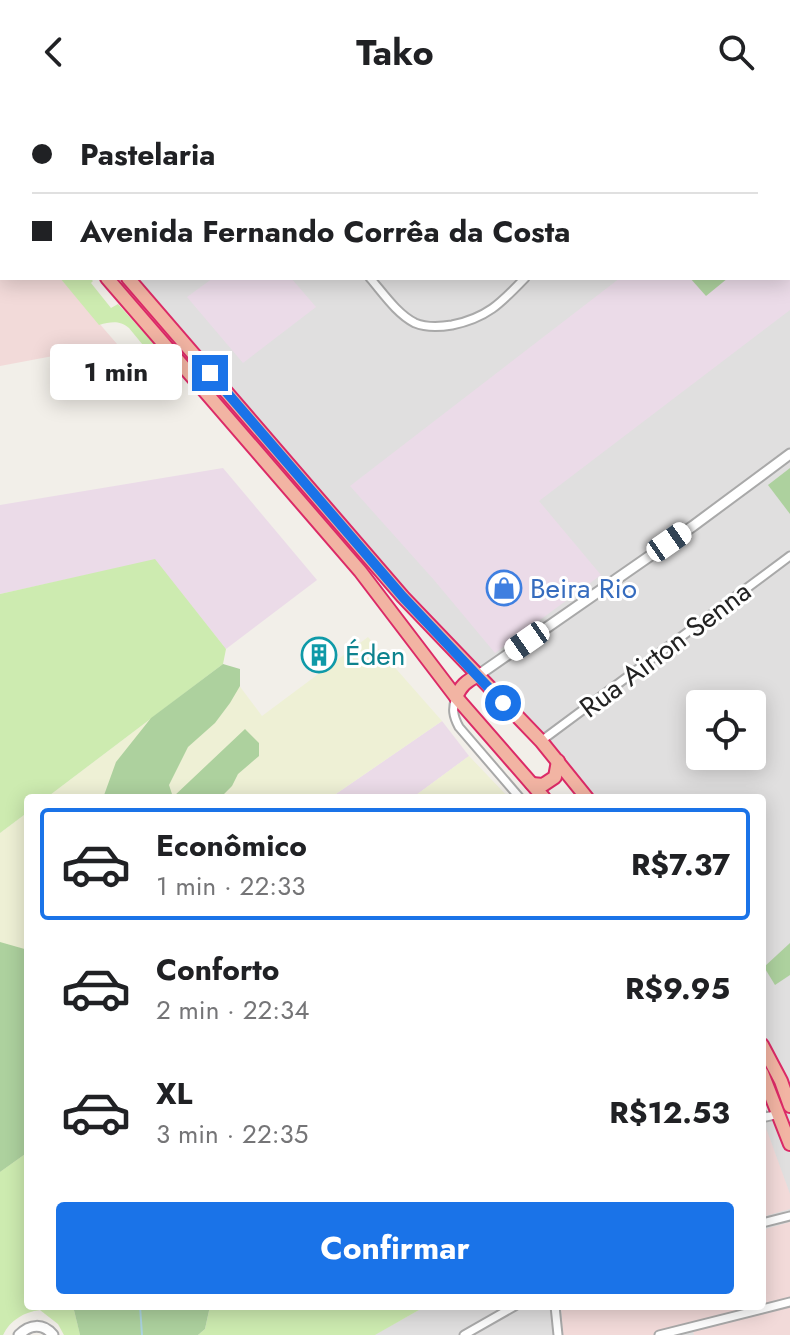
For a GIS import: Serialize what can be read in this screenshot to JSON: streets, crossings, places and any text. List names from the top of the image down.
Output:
{
  "streets": {
    "street": ["Rua Airton Senna"]
  },
  "places": {
    "shop": ["Beira Rio"],
    "building": ["Éden"]
  },
  "page": {
    "header": "Tako",
    "banner": ["Pastelaria", "Avenida Fernando Corrêa da Costa"],
    "bubble": "1 min",
    "list": [
      {
        "name": "Econômico",
        "note": "1 min · 22:33",
        "value": "R$7.37"
      },
      {
        "name": "Conforto",
        "note": "2 min · 22:34",
        "value": "R$9.95"
      },
      {
        "name": "XL",
        "note": "3 min · 22:35",
        "value": "R$12.53"
      }
    ],
    "buttons": "Confirmar"
  }
}
